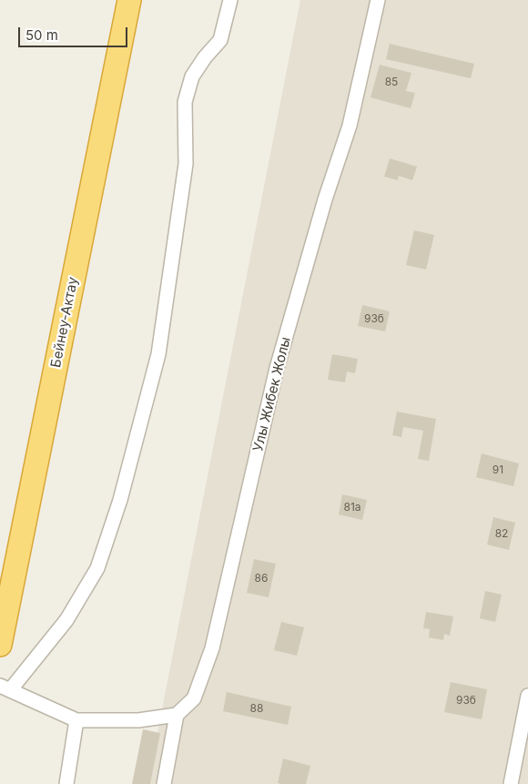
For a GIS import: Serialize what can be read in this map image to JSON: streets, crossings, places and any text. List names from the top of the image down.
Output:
{
  "streets": {
    "highway": ["Бейнеу-Актау"],
    "street": ["Улы Жибек Жолы"]
  },
  "house_numbers": [
    "85",
    "93б",
    "91",
    "81а",
    "82",
    "86",
    "93б",
    "88"
  ],
  "scale_bar": "50 m"
}
